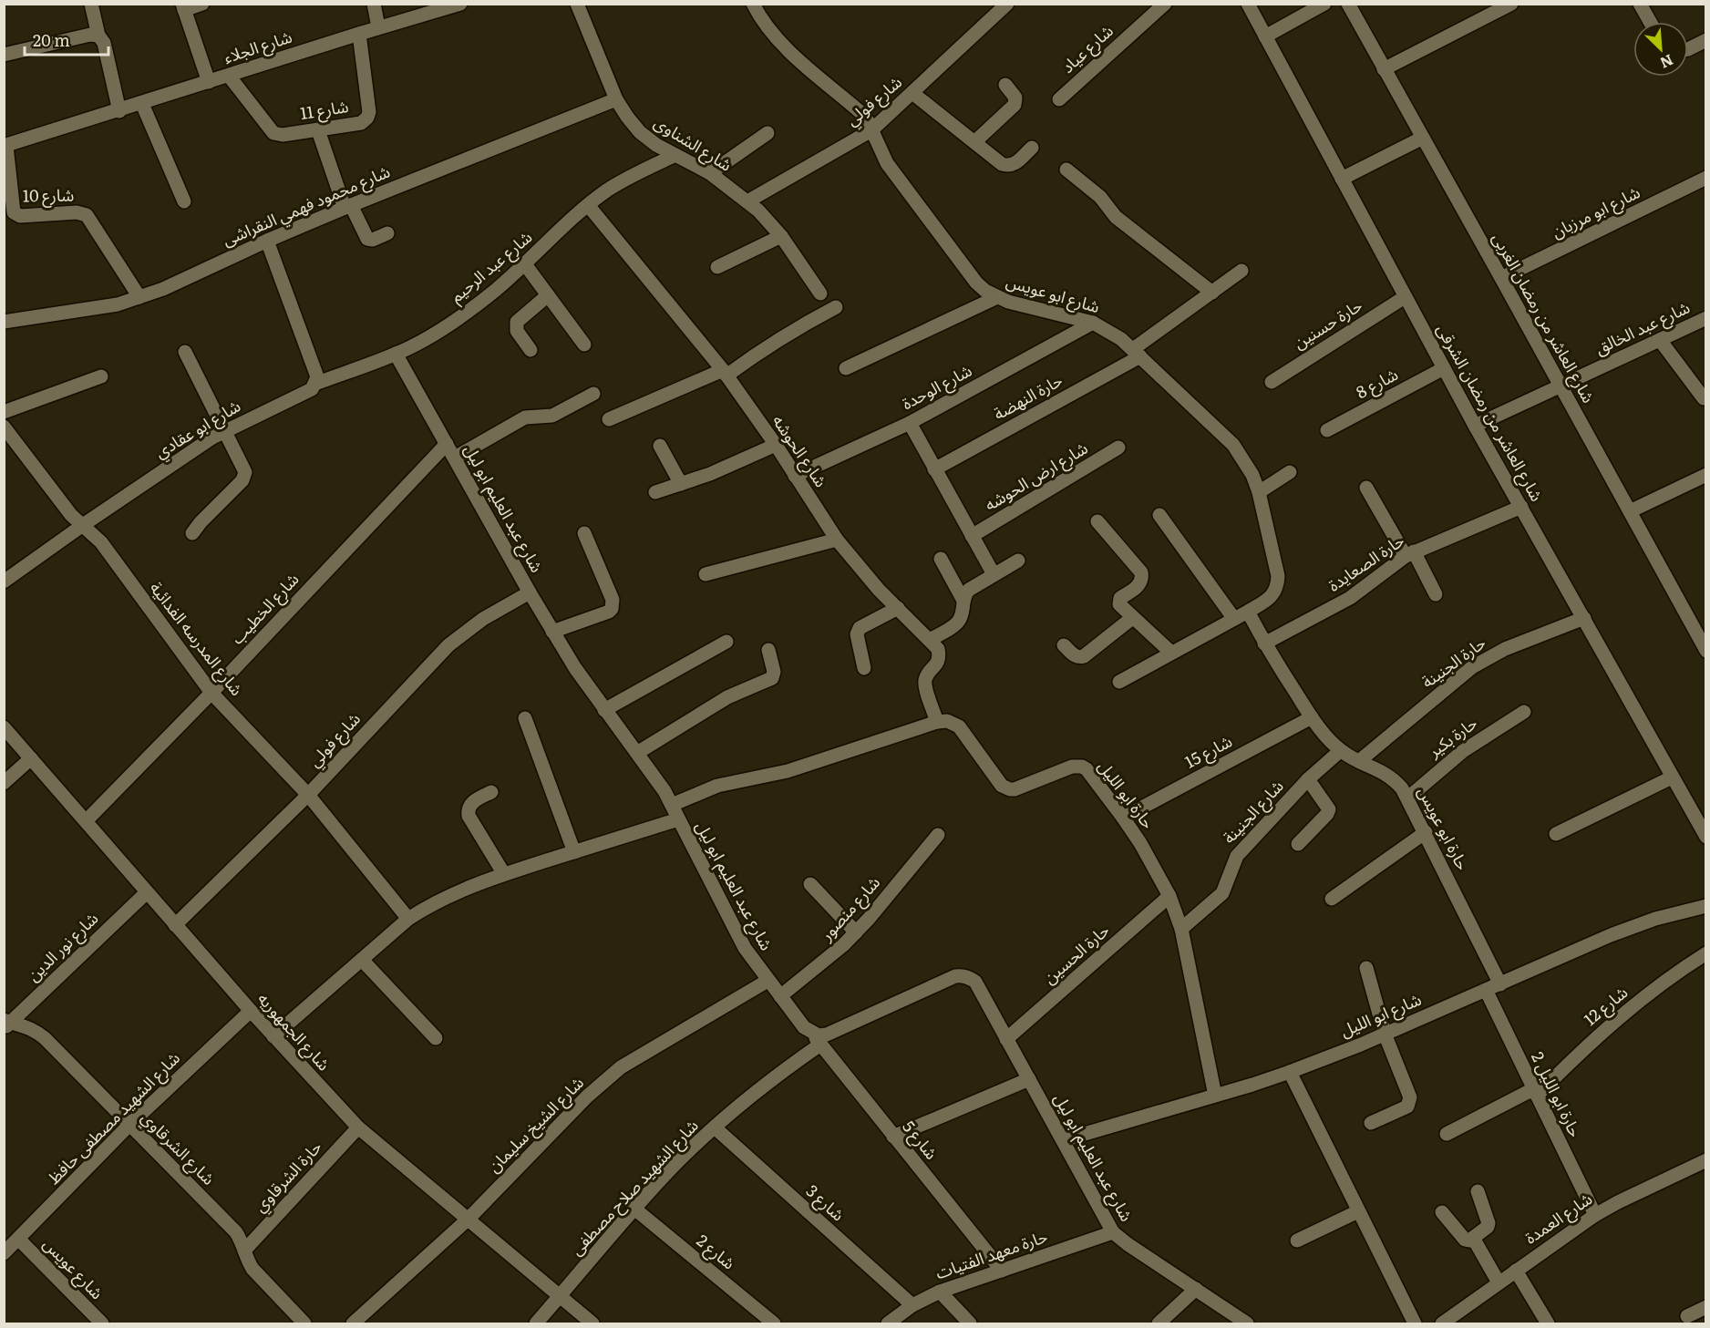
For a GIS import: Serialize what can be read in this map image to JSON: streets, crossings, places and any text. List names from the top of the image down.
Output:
{
  "streets": {
    "street": [
      "شارع الجلاء",
      "شارع عياد",
      "شارع فولي",
      "شارع 11",
      "شارع الشناوى",
      "شارع 10",
      "شارع محمود فهمي النقراشى",
      "شارع ابو مرزبان",
      "شارع عبد الرحيم",
      "شارع ابو عويس",
      "شارع العاشر من رمضان الغربى",
      "حارة حسنين",
      "شارع عبد الخالق",
      "شارع 8",
      "شارع الوحدة",
      "حارة النهضة",
      "شارع العاشر من رمضان الشرقى",
      "شارع ابو عقادي",
      "شارع الحوشه",
      "شارع ارض الحوشه",
      "شارع عبد العليم ابو ليل",
      "حارة الصعايدة",
      "شارع الخطيب",
      "شارع المدرسه الفدائية",
      "حارة الجنينة",
      "حارة بكير",
      "شارع 15",
      "حارة ابو الليل",
      "شارع الجنينة",
      "حارة ابو عويس",
      "شارع منصور",
      "شارع نور الدين",
      "حارة الحسين",
      "شارع 12",
      "شارع ابو الليل",
      "شارع الجمهوريه",
      "حارة ابو الليل 2",
      "شارع الشهيد مصطفى حافظ",
      "شارع الشيخ سليمان",
      "شارع 5",
      "شارع الشرقاوي",
      "حارة الشرقاوي",
      "شارع الشهيد صلاح مصطفى",
      "شارع 3",
      "شارع العمدة",
      "شارع 2",
      "حارة معهد الفتيات",
      "شارع عويس"
    ]
  },
  "crossings": [
    ["شارع الجلاء", "شارع 11"],
    ["شارع الجلاء", "شارع 10"],
    ["شارع فولي", "شارع الشناوى"],
    ["شارع فولي", "شارع ابو عويس"],
    ["شارع فولي", "شارع عبد العليم ابو ليل"],
    ["شارع فولي", "شارع المدرسه الفدائية"],
    ["شارع فولي", "شارع الجمهوريه"],
    ["شارع الشناوى", "شارع محمود فهمي النقراشى"],
    ["شارع الشناوى", "شارع عبد الرحيم"],
    ["شارع 10", "شارع محمود فهمي النقراشى"],
    ["شارع ابو مرزبان", "شارع العاشر من رمضان الغربى"],
    ["شارع عبد الرحيم", "شارع ابو عقادي"],
    ["شارع عبد الرحيم", "شارع الحوشه"],
    ["شارع عبد الرحيم", "شارع عبد العليم ابو ليل"],
    ["شارع ابو عويس", "شارع الوحدة"],
    ["شارع ابو عويس", "حارة النهضة"],
    ["شارع ابو عويس", "حارة ابو عويس"],
    ["شارع العاشر من رمضان الغربى", "شارع عبد الخالق"],
    ["حارة حسنين", "شارع العاشر من رمضان الشرقى"],
    ["شارع عبد الخالق", "شارع العاشر من رمضان الشرقى"],
    ["شارع 8", "شارع العاشر من رمضان الشرقى"],
    ["شارع الوحدة", "شارع الحوشه"],
    ["شارع العاشر من رمضان الشرقى", "حارة الصعايدة"],
    ["شارع العاشر من رمضان الشرقى", "حارة الجنينة"],
    ["شارع ابو عقادي", "شارع المدرسه الفدائية"],
    ["شارع الحوشه", "حارة ابو الليل"],
    ["شارع عبد العليم ابو ليل", "شارع الخطيب"],
    ["شارع عبد العليم ابو ليل", "شارع منصور"],
    ["شارع عبد العليم ابو ليل", "حارة الحسين"],
    ["شارع عبد العليم ابو ليل", "شارع ابو الليل"],
    ["شارع عبد العليم ابو ليل", "شارع الشيخ سليمان"],
    ["شارع عبد العليم ابو ليل", "شارع 5"],
    ["شارع عبد العليم ابو ليل", "حارة معهد الفتيات"],
    ["حارة الصعايدة", "حارة ابو عويس"],
    ["شارع الخطيب", "شارع المدرسه الفدائية"],
    ["شارع الخطيب", "شارع الجمهوريه"],
    ["حارة الجنينة", "حارة ابو عويس"],
    ["حارة بكير", "حارة ابو عويس"],
    ["شارع 15", "حارة ابو الليل"],
    ["شارع 15", "حارة ابو عويس"],
    ["حارة ابو الليل", "شارع الجنينة"],
    ["حارة ابو الليل", "حارة الحسين"],
    ["حارة ابو الليل", "شارع ابو الليل"],
    ["شارع الجنينة", "حارة ابو عويس"],
    ["حارة ابو عويس", "شارع ابو الليل"],
    ["شارع نور الدين", "شارع الجمهوريه"],
    ["شارع نور الدين", "شارع الشرقاوي"],
    ["شارع 12", "حارة ابو الليل 2"],
    ["شارع ابو الليل", "حارة ابو الليل 2"],
    ["شارع الجمهوريه", "شارع الشهيد مصطفى حافظ"],
    ["شارع الجمهوريه", "شارع الشيخ سليمان"],
    ["شارع الجمهوريه", "حارة الشرقاوي"],
    ["شارع الجمهوريه", "شارع الشهيد صلاح مصطفى"],
    ["حارة ابو الليل 2", "شارع العمدة"],
    ["شارع الشهيد مصطفى حافظ", "شارع الشرقاوي"],
    ["شارع الشهيد مصطفى حافظ", "شارع عويس"],
    ["شارع 5", "شارع الشهيد صلاح مصطفى"],
    ["شارع 5", "حارة معهد الفتيات"],
    ["شارع الشرقاوي", "حارة الشرقاوي"],
    ["شارع الشهيد صلاح مصطفى", "شارع 3"],
    ["شارع الشهيد صلاح مصطفى", "شارع 2"],
    ["شارع 3", "حارة معهد الفتيات"]
  ],
  "scale_bar": "20 m",
  "north": "bottom right"
}
